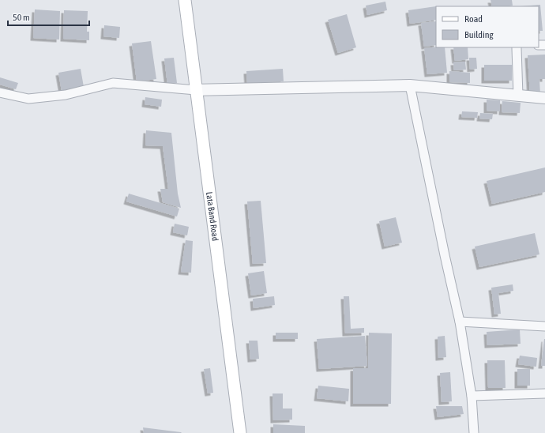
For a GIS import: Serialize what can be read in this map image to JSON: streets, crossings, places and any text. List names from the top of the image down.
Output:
{
  "streets": {
    "main road": ["Lata Band Road"]
  },
  "legend": ["Road", "Building"],
  "scale_bar": "50 m"
}
